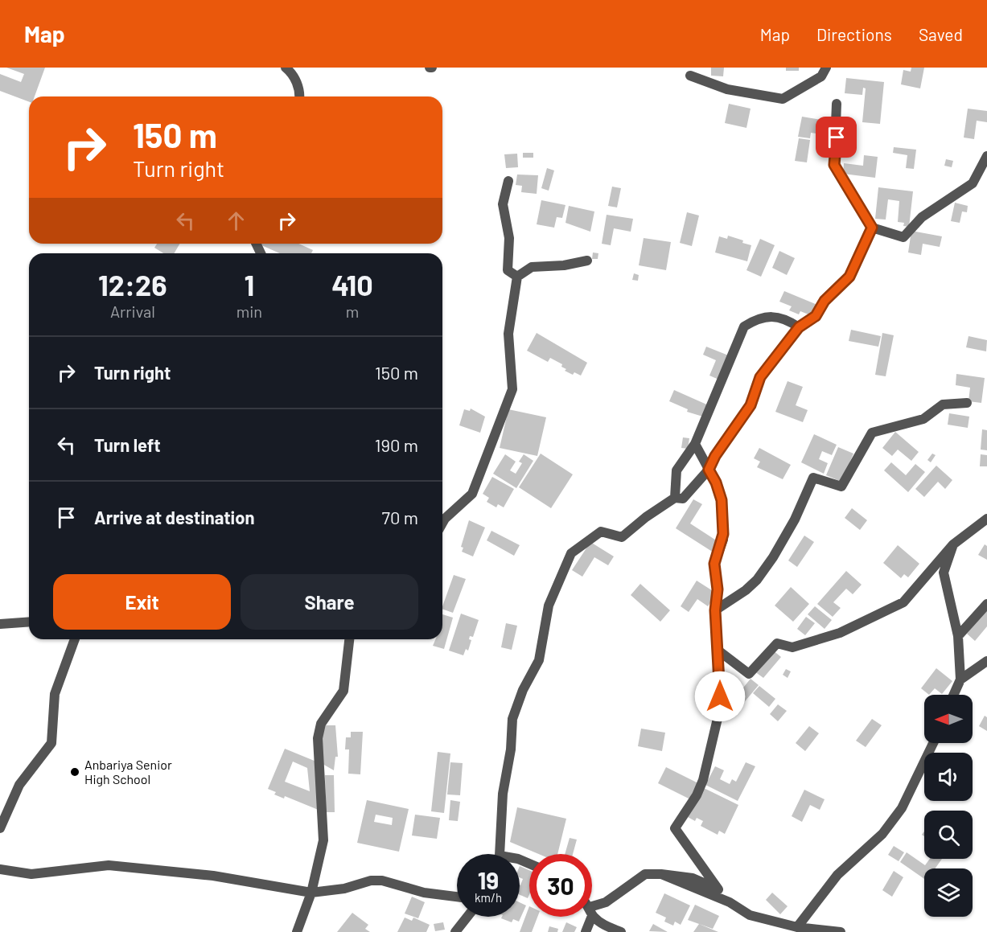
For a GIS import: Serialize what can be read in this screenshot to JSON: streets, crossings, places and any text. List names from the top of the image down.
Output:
{
  "places": ["Anbariya Senior High School"],
  "north": "left",
  "page": {
    "header": "Map",
    "nav": ["Map", "Directions", "Saved"],
    "turn": ["150 m", "Turn right"],
    "eta": [
      "12:26",
      "Arrival",
      "1",
      "min",
      "410",
      "m"
    ],
    "list": [
      {
        "name": "Turn right",
        "value": "150 m"
      },
      {
        "name": "Turn left",
        "value": "190 m"
      },
      {
        "name": "Arrive at destination",
        "value": "70 m"
      }
    ],
    "buttons": ["Exit", "Share"],
    "speed": "19 km/h",
    "limit": "30"
  }
}
